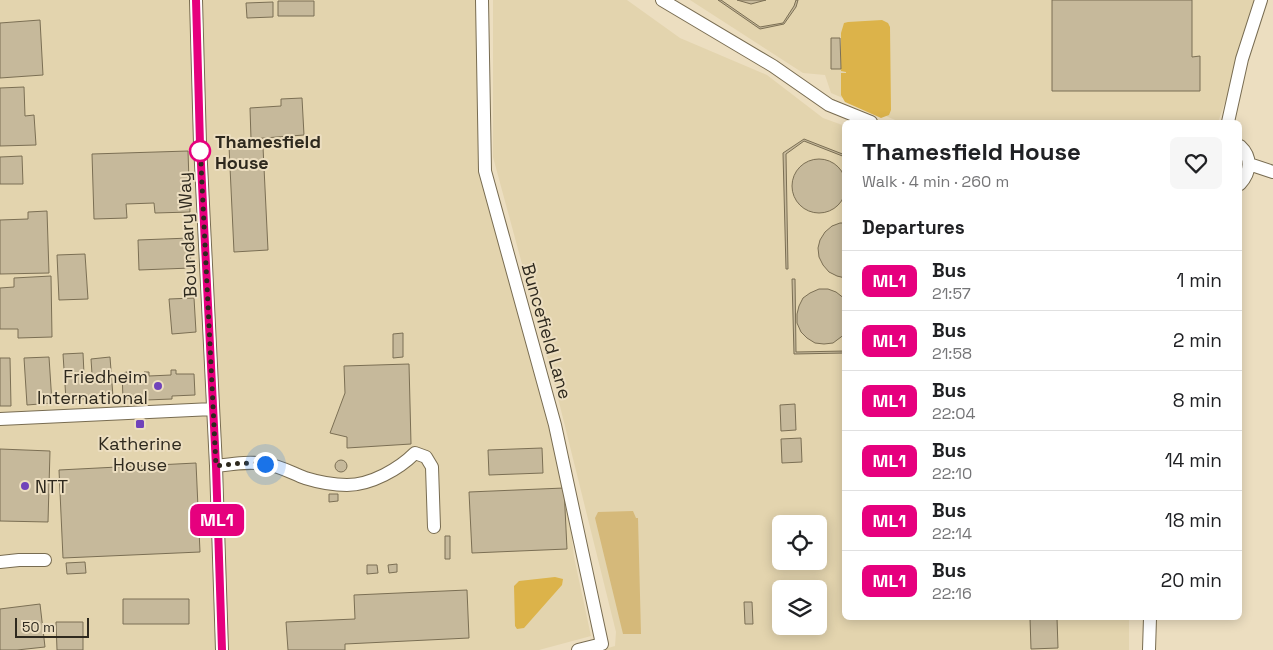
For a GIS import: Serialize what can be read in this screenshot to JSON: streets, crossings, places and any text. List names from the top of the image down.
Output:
{
  "streets": {
    "street": ["Boundary Way", "Buncefield Lane"]
  },
  "places": {
    "other": ["Thamesfield House", "Friedheim International", "NTT"],
    "transit": ["Katherine House"]
  },
  "lines": ["bus line ML1"],
  "scale_bar": "50 m",
  "page": {
    "on_map": "ML1",
    "heading": [
      ["Thamesfield House", "Walk · 4 min · 260 m"],
      "Departures"
    ],
    "list": [
      {
        "mark": "ML1",
        "name": "Bus",
        "note": "21:57",
        "value": "1 min"
      },
      {
        "mark": "ML1",
        "name": "Bus",
        "note": "21:58",
        "value": "2 min"
      },
      {
        "mark": "ML1",
        "name": "Bus",
        "note": "22:04",
        "value": "8 min"
      },
      {
        "mark": "ML1",
        "name": "Bus",
        "note": "22:10",
        "value": "14 min"
      },
      {
        "mark": "ML1",
        "name": "Bus",
        "note": "22:14",
        "value": "18 min"
      },
      {
        "mark": "ML1",
        "name": "Bus",
        "note": "22:16",
        "value": "20 min"
      }
    ],
    "scale": "50 m"
  }
}
